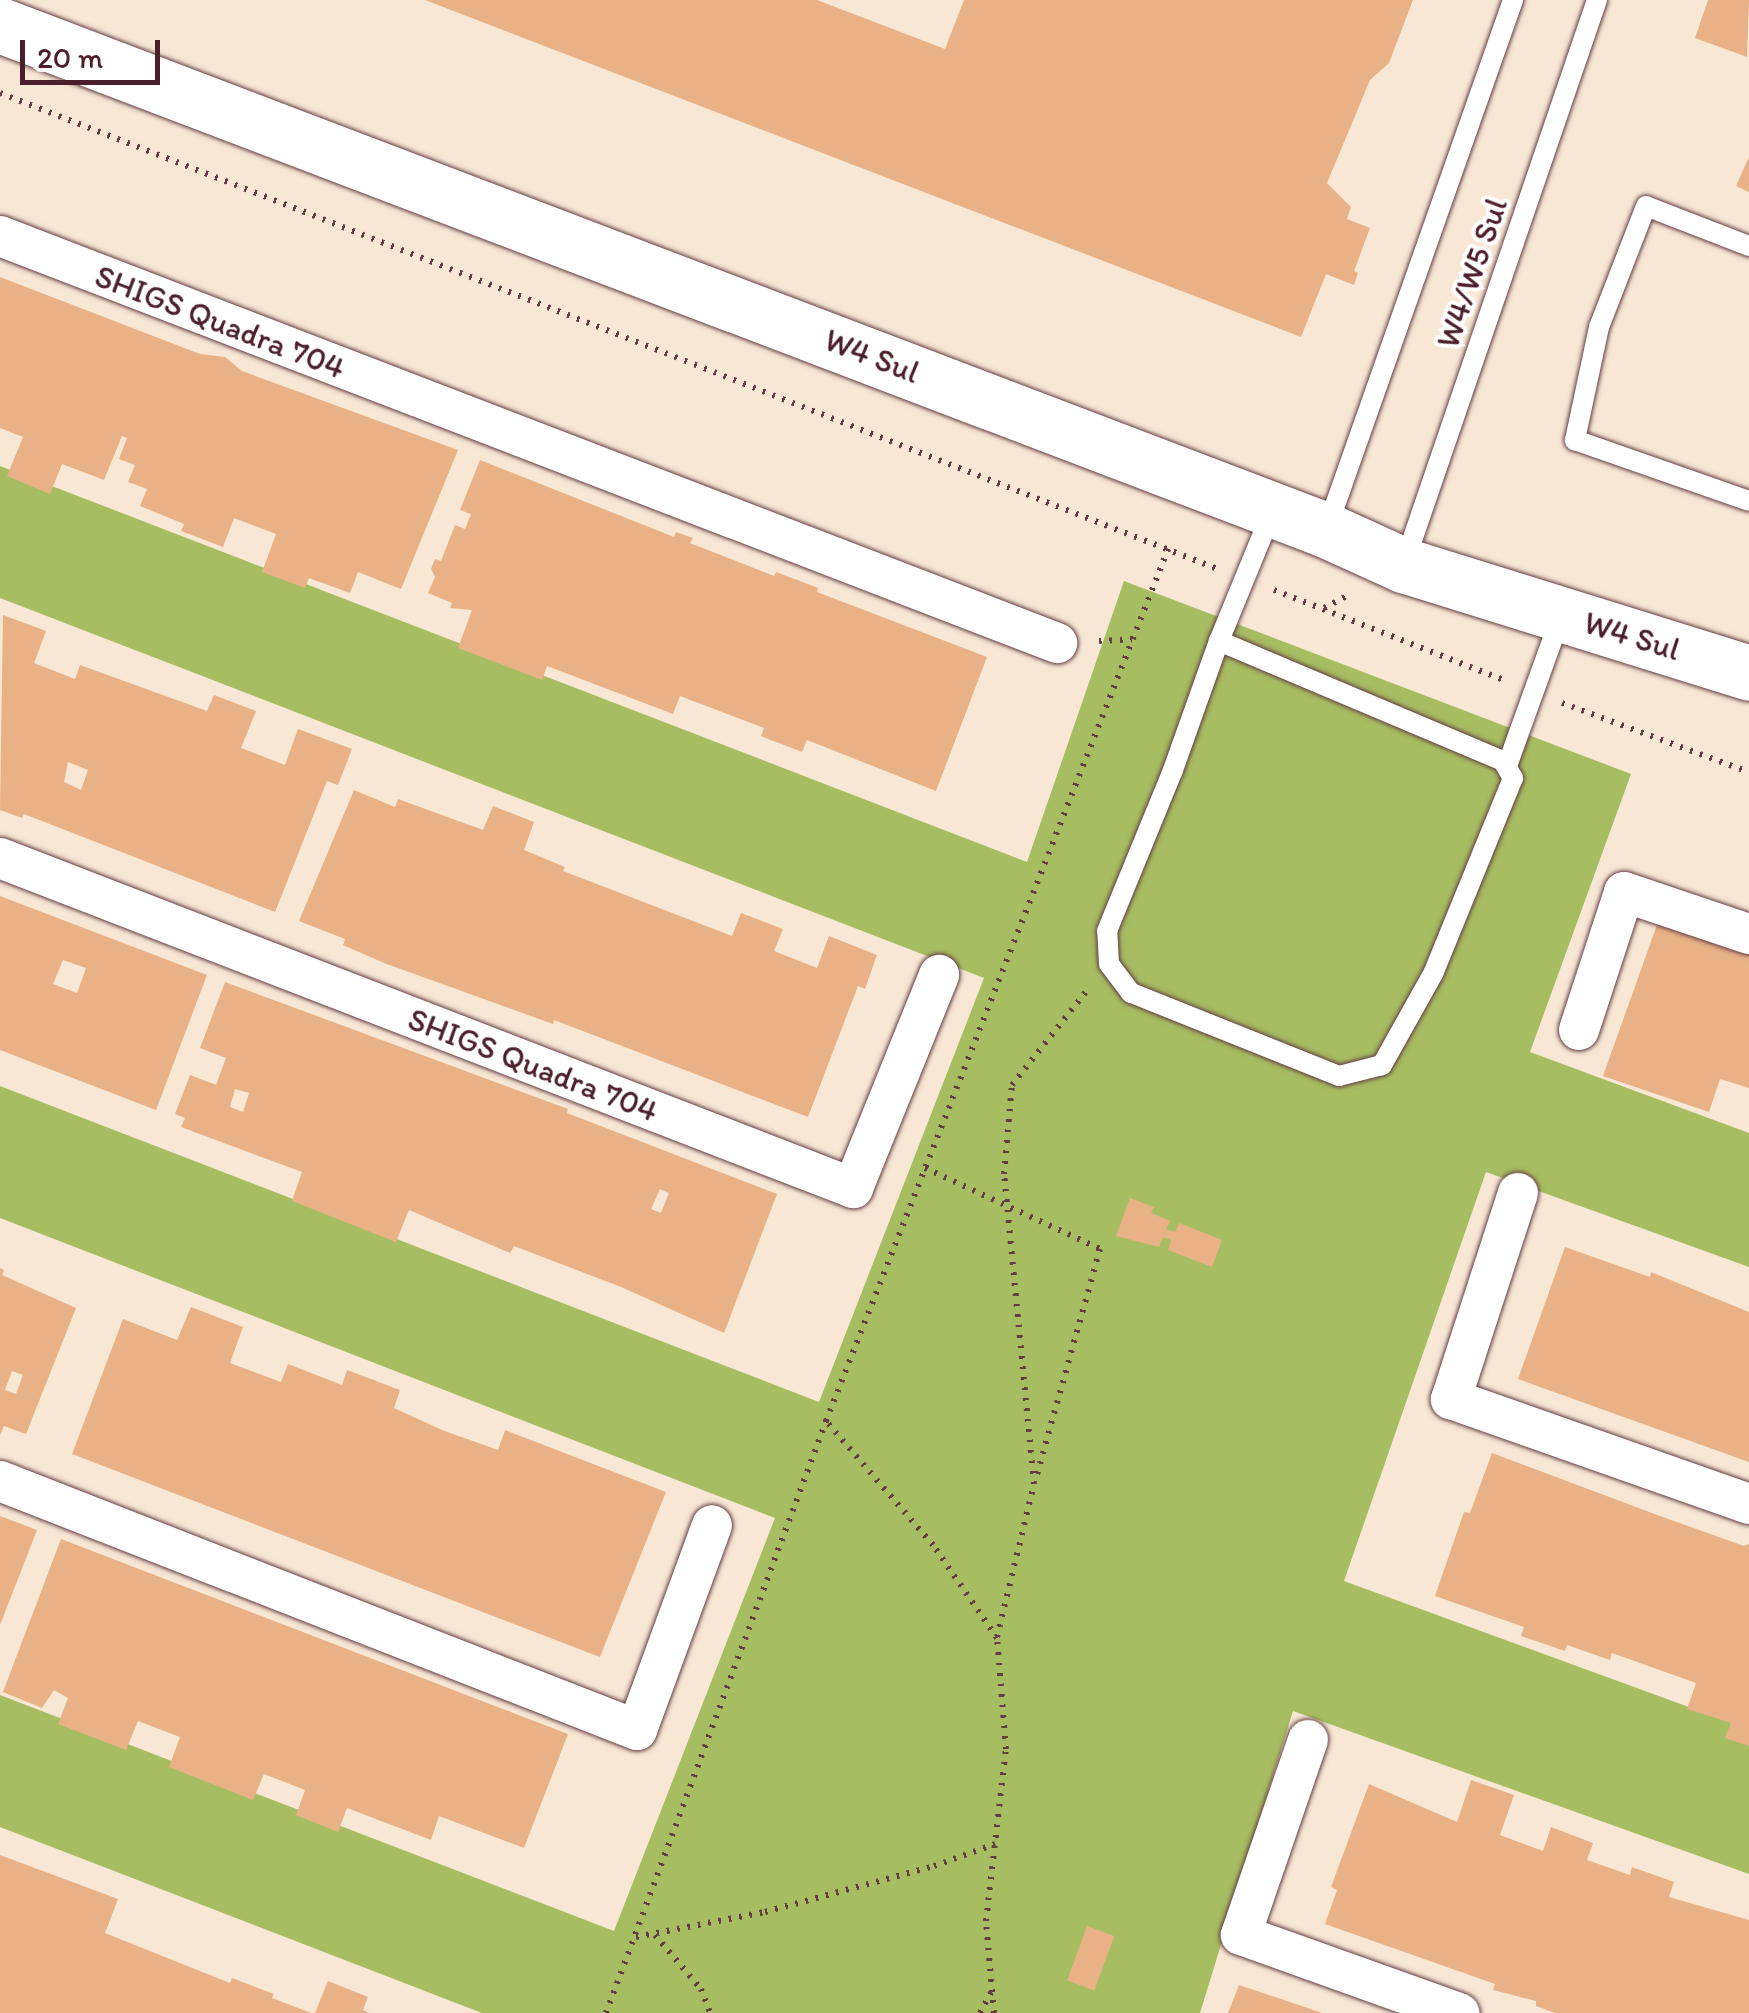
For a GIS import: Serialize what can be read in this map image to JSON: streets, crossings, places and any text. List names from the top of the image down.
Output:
{
  "streets": {
    "main road": ["W4 Sul"],
    "street": ["SHIGS Quadra 704"],
    "lane": ["W4/W5 Sul"]
  },
  "crossings": [
    ["W4/W5 Sul", "W4 Sul"]
  ],
  "scale_bar": "20 m"
}
